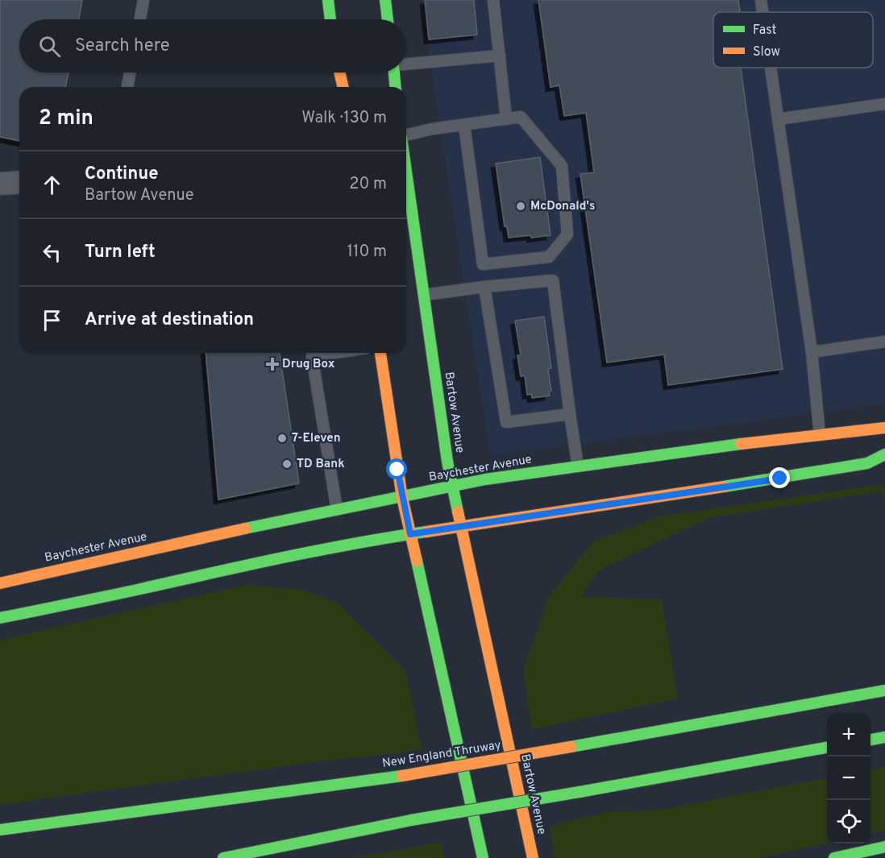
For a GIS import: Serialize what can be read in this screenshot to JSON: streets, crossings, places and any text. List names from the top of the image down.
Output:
{
  "streets": {
    "main road": ["Bartow Avenue", "Baychester Avenue", "New England Thruway"]
  },
  "crossings": [
    ["Bartow Avenue", "Baychester Avenue"]
  ],
  "places": {
    "other": ["McDonald's", "7-Eleven", "TD Bank"],
    "health": ["Drug Box"]
  },
  "legend": ["Fast", "Slow"],
  "page": {
    "search": "Search here",
    "heading": ["2 min", "Walk · 130 m"],
    "list": [
      ["Continue", "Bartow Avenue", "20 m"],
      ["Turn left", "110 m"],
      "Arrive at destination"
    ],
    "map_buttons": ["+", "−"]
  }
}
